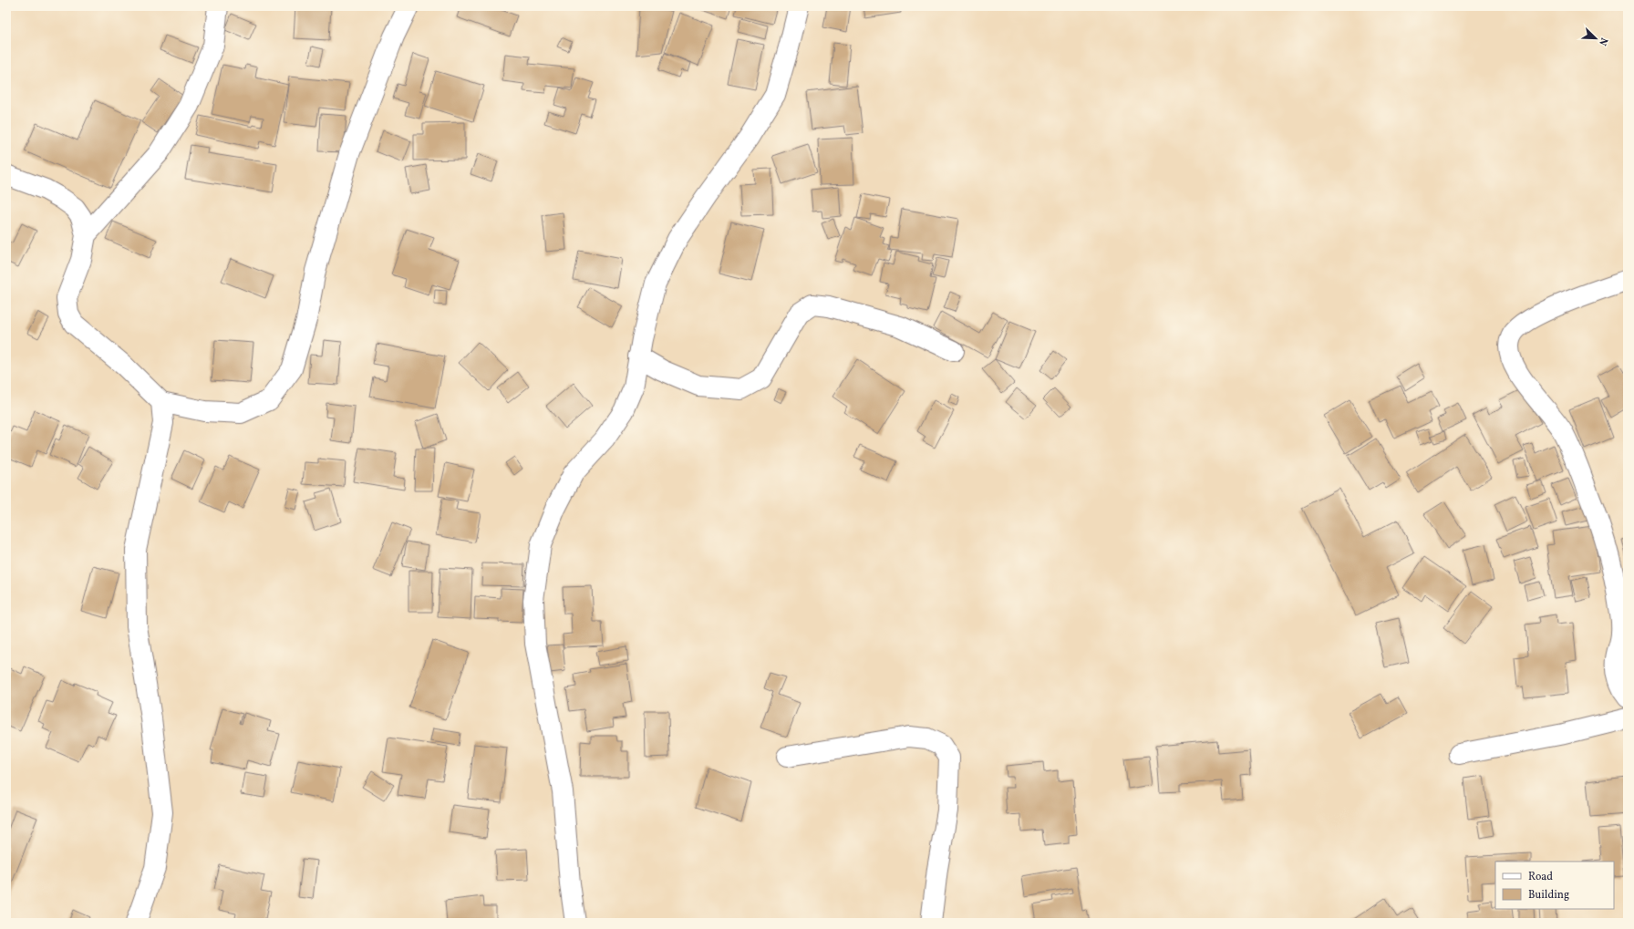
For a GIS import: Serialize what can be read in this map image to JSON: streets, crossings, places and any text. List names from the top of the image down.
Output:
{
  "legend": ["Road", "Building"],
  "north": "bottom right"
}
